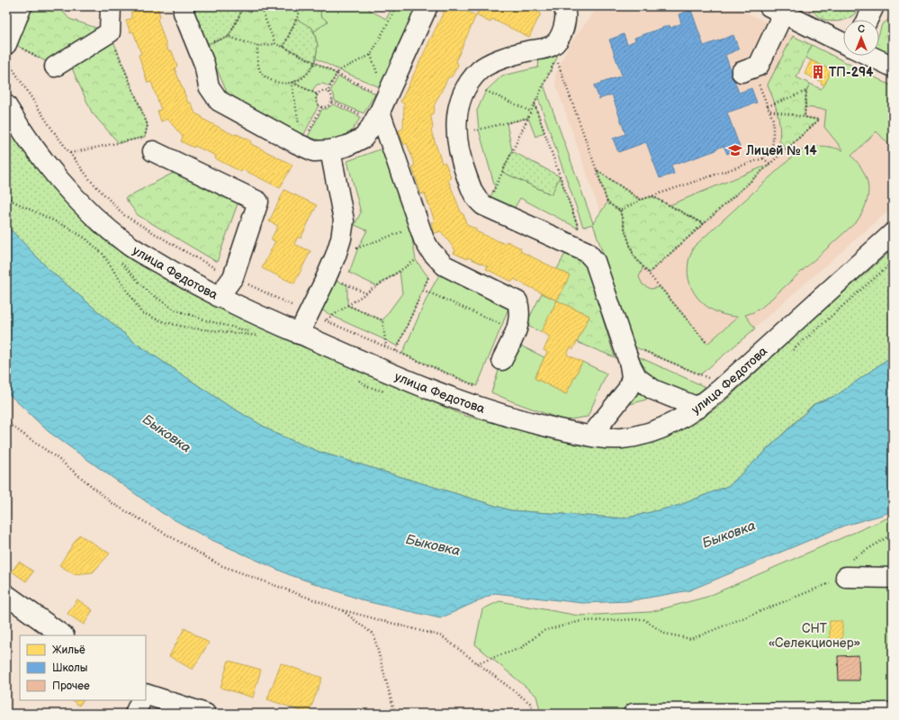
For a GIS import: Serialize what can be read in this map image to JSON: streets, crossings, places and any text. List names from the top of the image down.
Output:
{
  "streets": {
    "street": ["улица Федотова"]
  },
  "water": ["Быковка"],
  "parks": ["СНТ «Селекционер»"],
  "places": {
    "building": ["ТП-294"],
    "school or university": ["Лицей № 14"]
  },
  "legend": ["Жильё", "Школы", "Прочее"],
  "north": "top"
}
